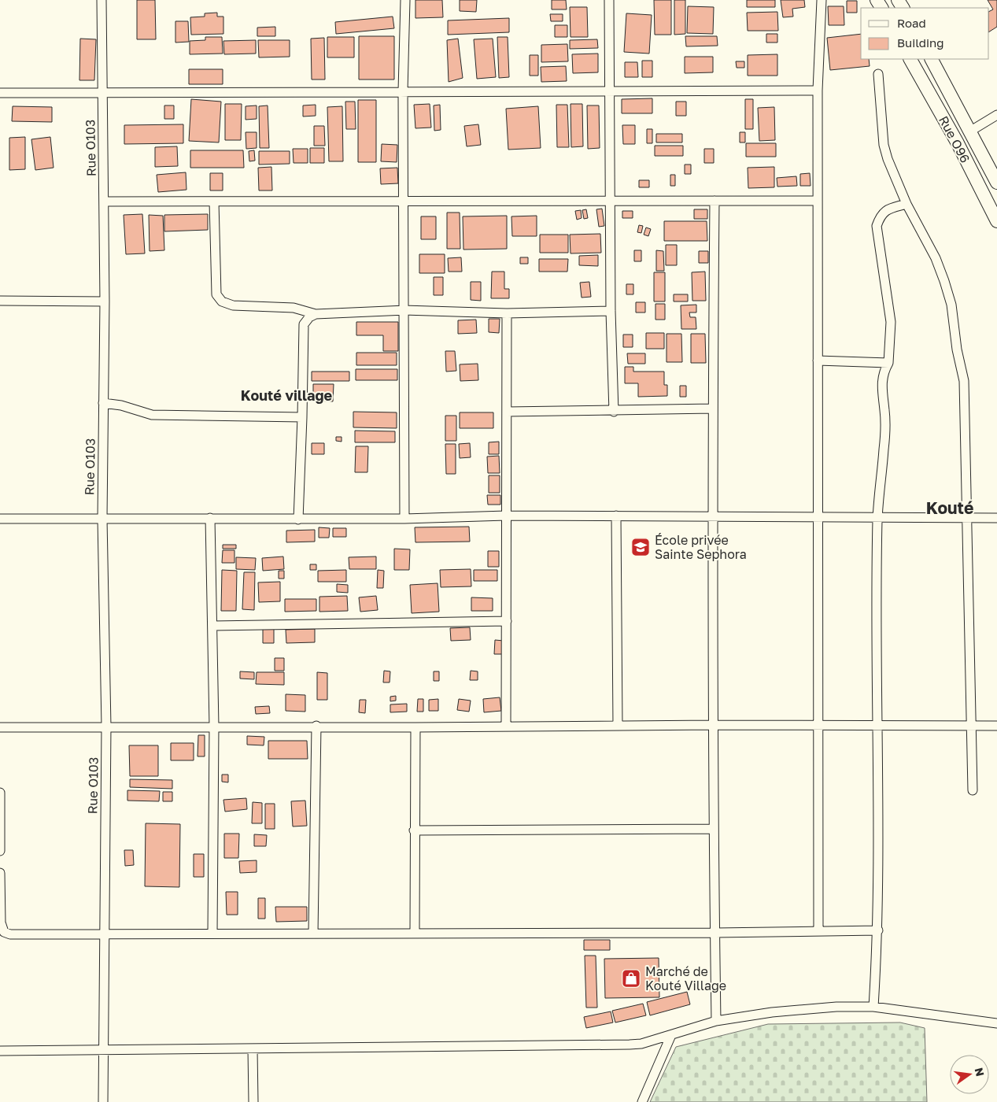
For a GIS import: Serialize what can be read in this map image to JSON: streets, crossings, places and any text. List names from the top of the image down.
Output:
{
  "streets": {
    "main road": ["Rue O96"],
    "street": ["Rue O103"]
  },
  "districts": ["Kouté village", "Kouté"],
  "places": {
    "school or university": ["École privée Sainte Sephora"],
    "shop": ["Marché de Kouté Village"]
  },
  "legend": ["Road", "Building"],
  "north": "right"
}
